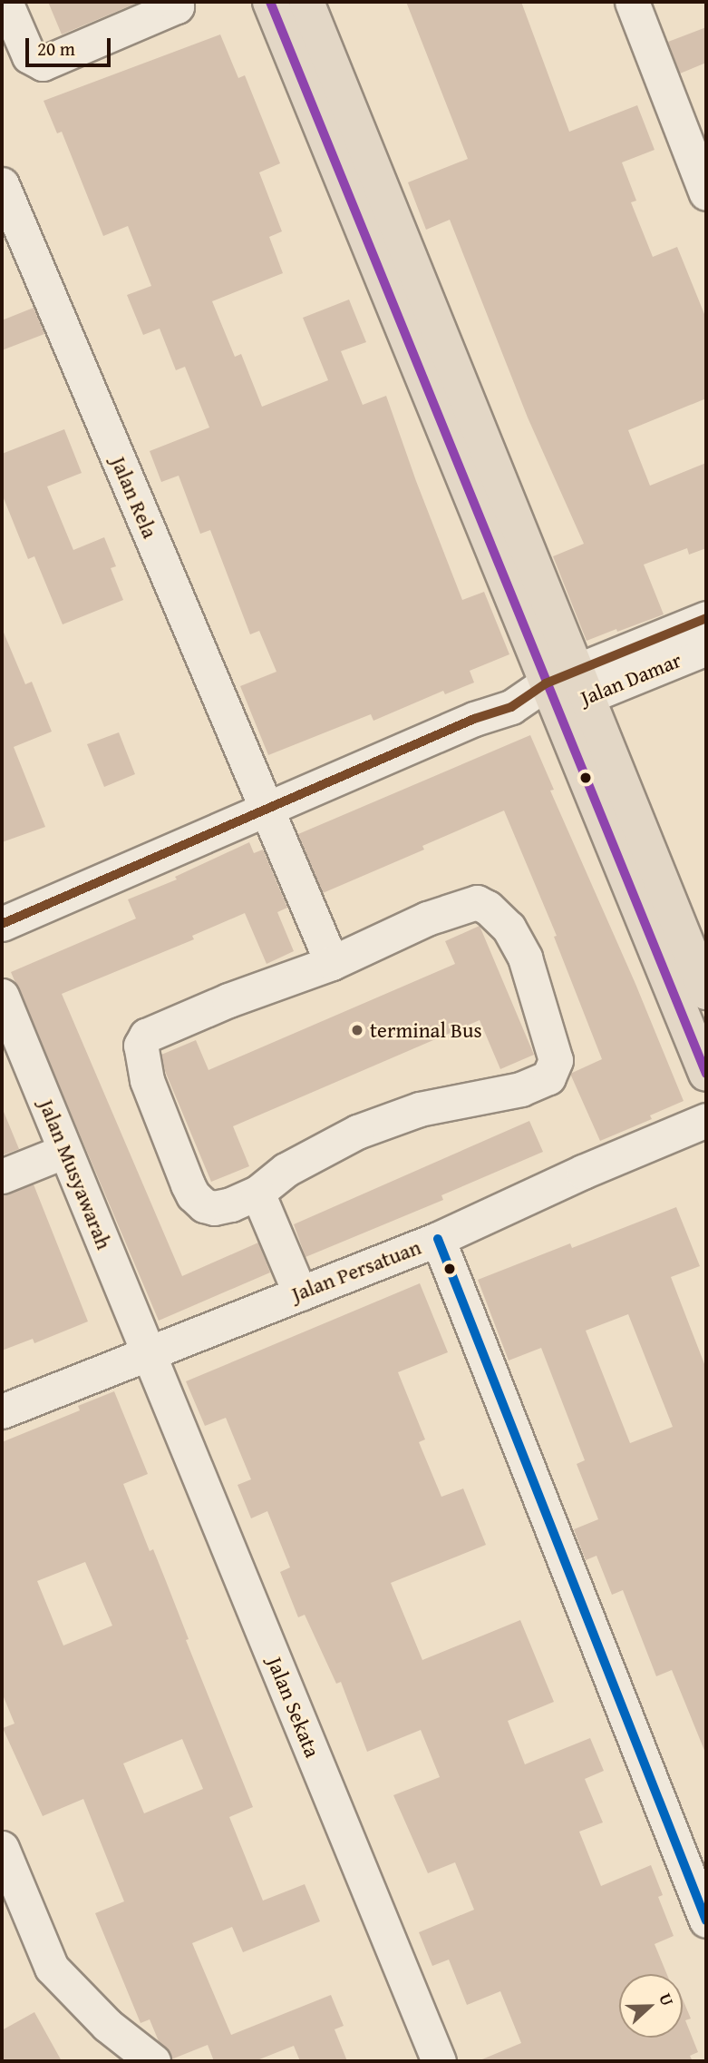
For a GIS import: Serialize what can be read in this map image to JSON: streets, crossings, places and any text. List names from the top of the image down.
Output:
{
  "streets": {
    "street": [
      "Jalan Rela",
      "Jalan Damar",
      "Jalan Musyawarah",
      "Jalan Persatuan",
      "Jalan Sekata"
    ]
  },
  "crossings": [
    ["Jalan Musyawarah", "Jalan Persatuan"],
    ["Jalan Musyawarah", "Jalan Sekata"],
    ["Jalan Persatuan", "Jalan Sekata"]
  ],
  "places": ["terminal Bus"],
  "scale_bar": "20 m",
  "north": "right"
}
